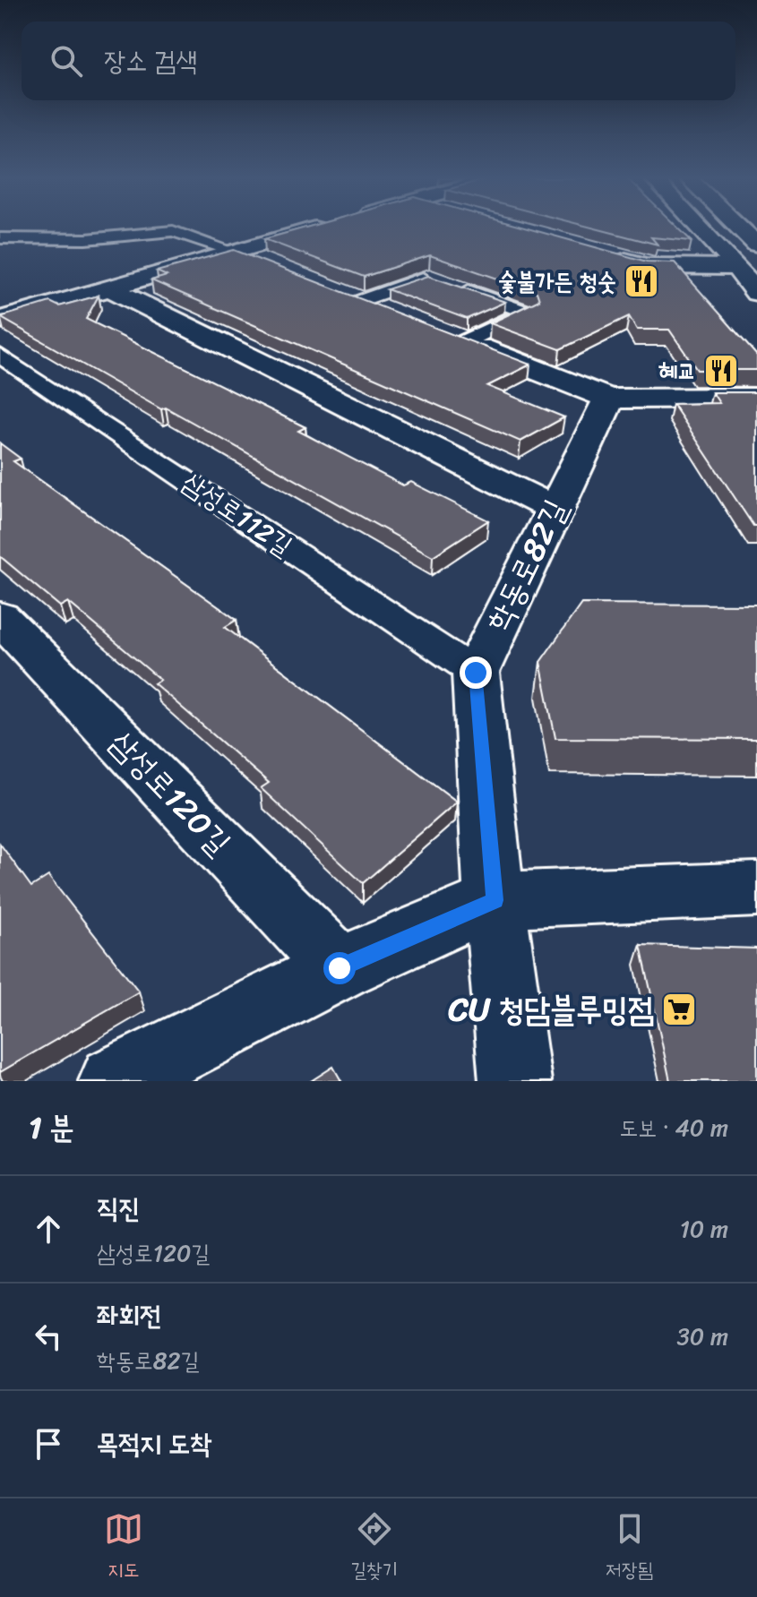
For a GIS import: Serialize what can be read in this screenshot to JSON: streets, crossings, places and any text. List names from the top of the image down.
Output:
{
  "streets": {
    "street": ["학동로82길", "삼성로120길"],
    "lane": ["삼성로112길"]
  },
  "crossings": [
    ["삼성로112길", "학동로82길"]
  ],
  "places": {
    "restaurant": ["숯불가든 청숫", "혜교"],
    "supermarket": ["CU 청담블루밍점"]
  },
  "page": {
    "search": "장소 검색",
    "heading": ["1 분", "도보 · 40 m"],
    "list": [
      ["직진", "삼성로120길", "10 m"],
      ["좌회전", "학동로82길", "30 m"],
      "목적지 도착"
    ],
    "nav": ["지도", "길찾기", "저장됨"]
  }
}
